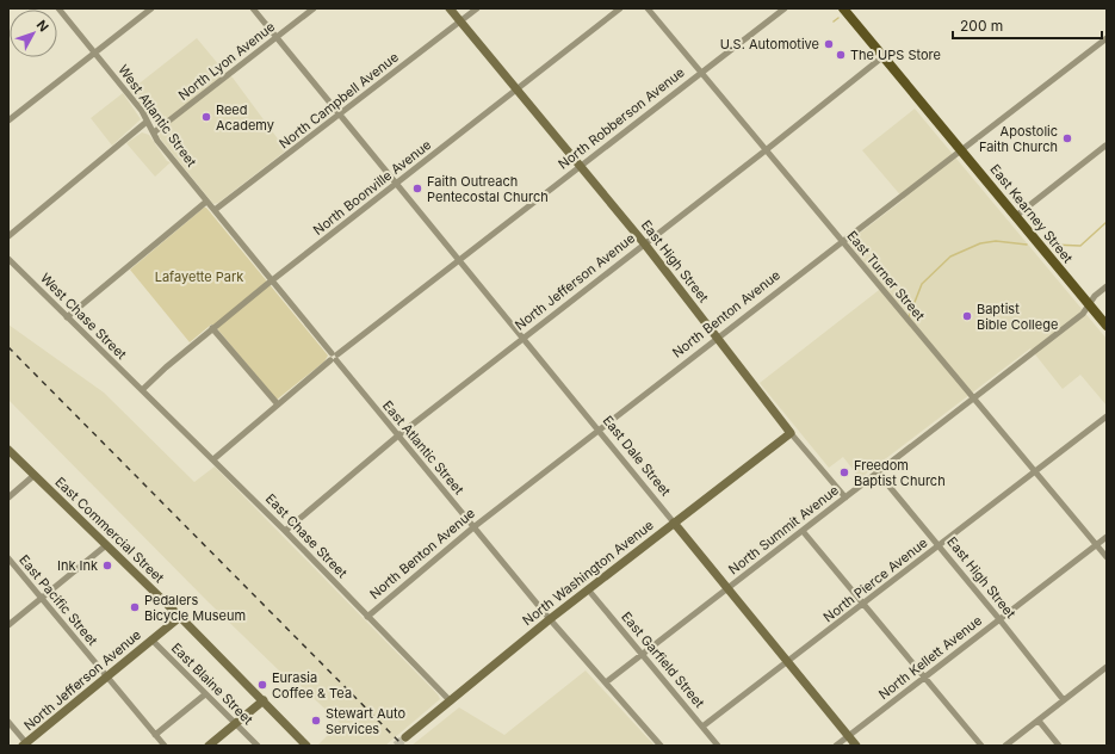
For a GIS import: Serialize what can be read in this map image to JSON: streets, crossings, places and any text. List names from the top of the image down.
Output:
{
  "streets": {
    "main road": ["East Kearney Street"],
    "street": [
      "North Lyon Avenue",
      "North Campbell Avenue",
      "West Atlantic Street",
      "North Robberson Avenue",
      "North Boonville Avenue",
      "East High Street",
      "East Turner Street",
      "North Jefferson Avenue",
      "North Benton Avenue",
      "West Chase Street",
      "East Atlantic Street",
      "East Dale Street",
      "East Commercial Street",
      "North Summit Avenue",
      "East Chase Street",
      "North Washington Avenue",
      "North Pierce Avenue",
      "East Pacific Street",
      "North Kellett Avenue",
      "East Garfield Street",
      "East Blaine Street"
    ]
  },
  "crossings": [
    ["North Lyon Avenue", "West Atlantic Street"],
    ["North Lyon Avenue", "East Dale Street"],
    ["North Campbell Avenue", "West Atlantic Street"],
    ["North Campbell Avenue", "East High Street"],
    ["North Campbell Avenue", "East Dale Street"],
    ["West Atlantic Street", "North Boonville Avenue"],
    ["West Atlantic Street", "East Atlantic Street"],
    ["North Robberson Avenue", "East High Street"],
    ["North Robberson Avenue", "East Turner Street"],
    ["North Robberson Avenue", "East Atlantic Street"],
    ["North Robberson Avenue", "East Dale Street"],
    ["North Robberson Avenue", "East Chase Street"],
    ["North Boonville Avenue", "East High Street"],
    ["North Boonville Avenue", "West Chase Street"],
    ["North Boonville Avenue", "East Atlantic Street"],
    ["North Boonville Avenue", "East Dale Street"],
    ["North Boonville Avenue", "East Chase Street"],
    ["East Kearney Street", "North Jefferson Avenue"],
    ["East Kearney Street", "North Benton Avenue"],
    ["East Kearney Street", "North Summit Avenue"],
    ["East High Street", "North Jefferson Avenue"],
    ["East High Street", "North Benton Avenue"],
    ["East High Street", "North Summit Avenue"],
    ["East High Street", "North Washington Avenue"],
    ["East High Street", "North Pierce Avenue"],
    ["East High Street", "North Kellett Avenue"],
    ["East Turner Street", "North Jefferson Avenue"],
    ["East Turner Street", "North Benton Avenue"],
    ["East Turner Street", "North Summit Avenue"],
    ["East Turner Street", "North Pierce Avenue"],
    ["East Turner Street", "North Kellett Avenue"],
    ["North Jefferson Avenue", "East Atlantic Street"],
    ["North Jefferson Avenue", "East Dale Street"],
    ["North Jefferson Avenue", "East Commercial Street"],
    ["North Jefferson Avenue", "East Chase Street"],
    ["North Jefferson Avenue", "East Pacific Street"],
    ["North Jefferson Avenue", "East Blaine Street"],
    ["North Benton Avenue", "East Atlantic Street"],
    ["North Benton Avenue", "East Dale Street"],
    ["North Benton Avenue", "East Chase Street"],
    ["West Chase Street", "East Chase Street"],
    ["East Atlantic Street", "North Summit Avenue"],
    ["East Atlantic Street", "North Washington Avenue"],
    ["East Dale Street", "North Summit Avenue"],
    ["East Dale Street", "North Washington Avenue"],
    ["East Dale Street", "North Pierce Avenue"],
    ["East Dale Street", "North Kellett Avenue"],
    ["North Summit Avenue", "East Garfield Street"],
    ["East Chase Street", "North Washington Avenue"],
    ["North Washington Avenue", "East Garfield Street"],
    ["North Pierce Avenue", "East Garfield Street"]
  ],
  "parks": ["Lafayette Park"],
  "places": [
    "U.S. Automotive",
    "The UPS Store",
    "Reed Academy",
    "Apostolic Faith Church",
    "Faith Outreach Pentecostal Church",
    "Baptist Bible College",
    "Freedom Baptist Church",
    "Ink Ink",
    "Pedalers Bicycle Museum",
    "Eurasia Coffee & Tea",
    "Stewart Auto Services"
  ],
  "scale_bar": "200 m",
  "north": "top right"
}
